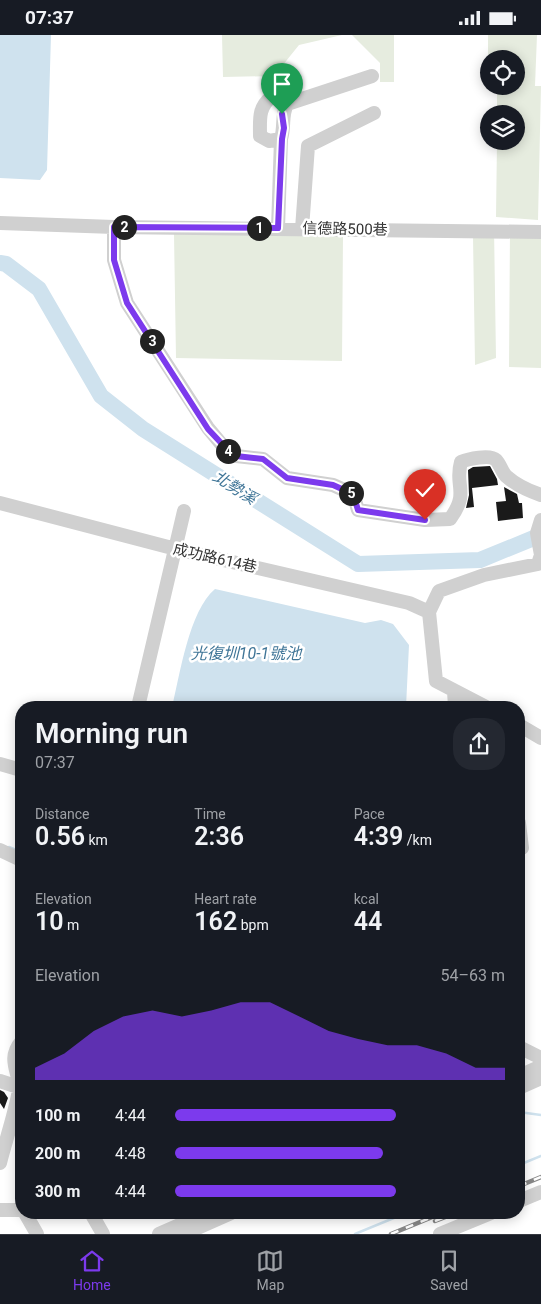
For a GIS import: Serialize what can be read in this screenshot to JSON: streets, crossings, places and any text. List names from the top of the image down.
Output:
{
  "streets": {
    "street": ["信德路500巷", "成功路614巷"]
  },
  "water": ["北勢溪", "光復圳10-1號池"],
  "page": {
    "status": "07:37",
    "pins": [
      "2",
      "1",
      "3",
      "4",
      "5"
    ],
    "heading": ["Morning run", "07:37"],
    "stats": [
      ["Distance", "0.56 km"],
      ["Time", "2:36"],
      ["Pace", "4:39 /km"],
      ["Elevation", "10 m"],
      ["Heart rate", "162 bpm"],
      ["kcal", "44"]
    ],
    "chart": ["Elevation", "54–63 m"],
    "list": [
      {
        "name": "100 m",
        "note": "4:44"
      },
      {
        "name": "200 m",
        "note": "4:48"
      },
      {
        "name": "300 m",
        "note": "4:44"
      }
    ],
    "tabs": ["Home", "Map", "Saved"]
  }
}
